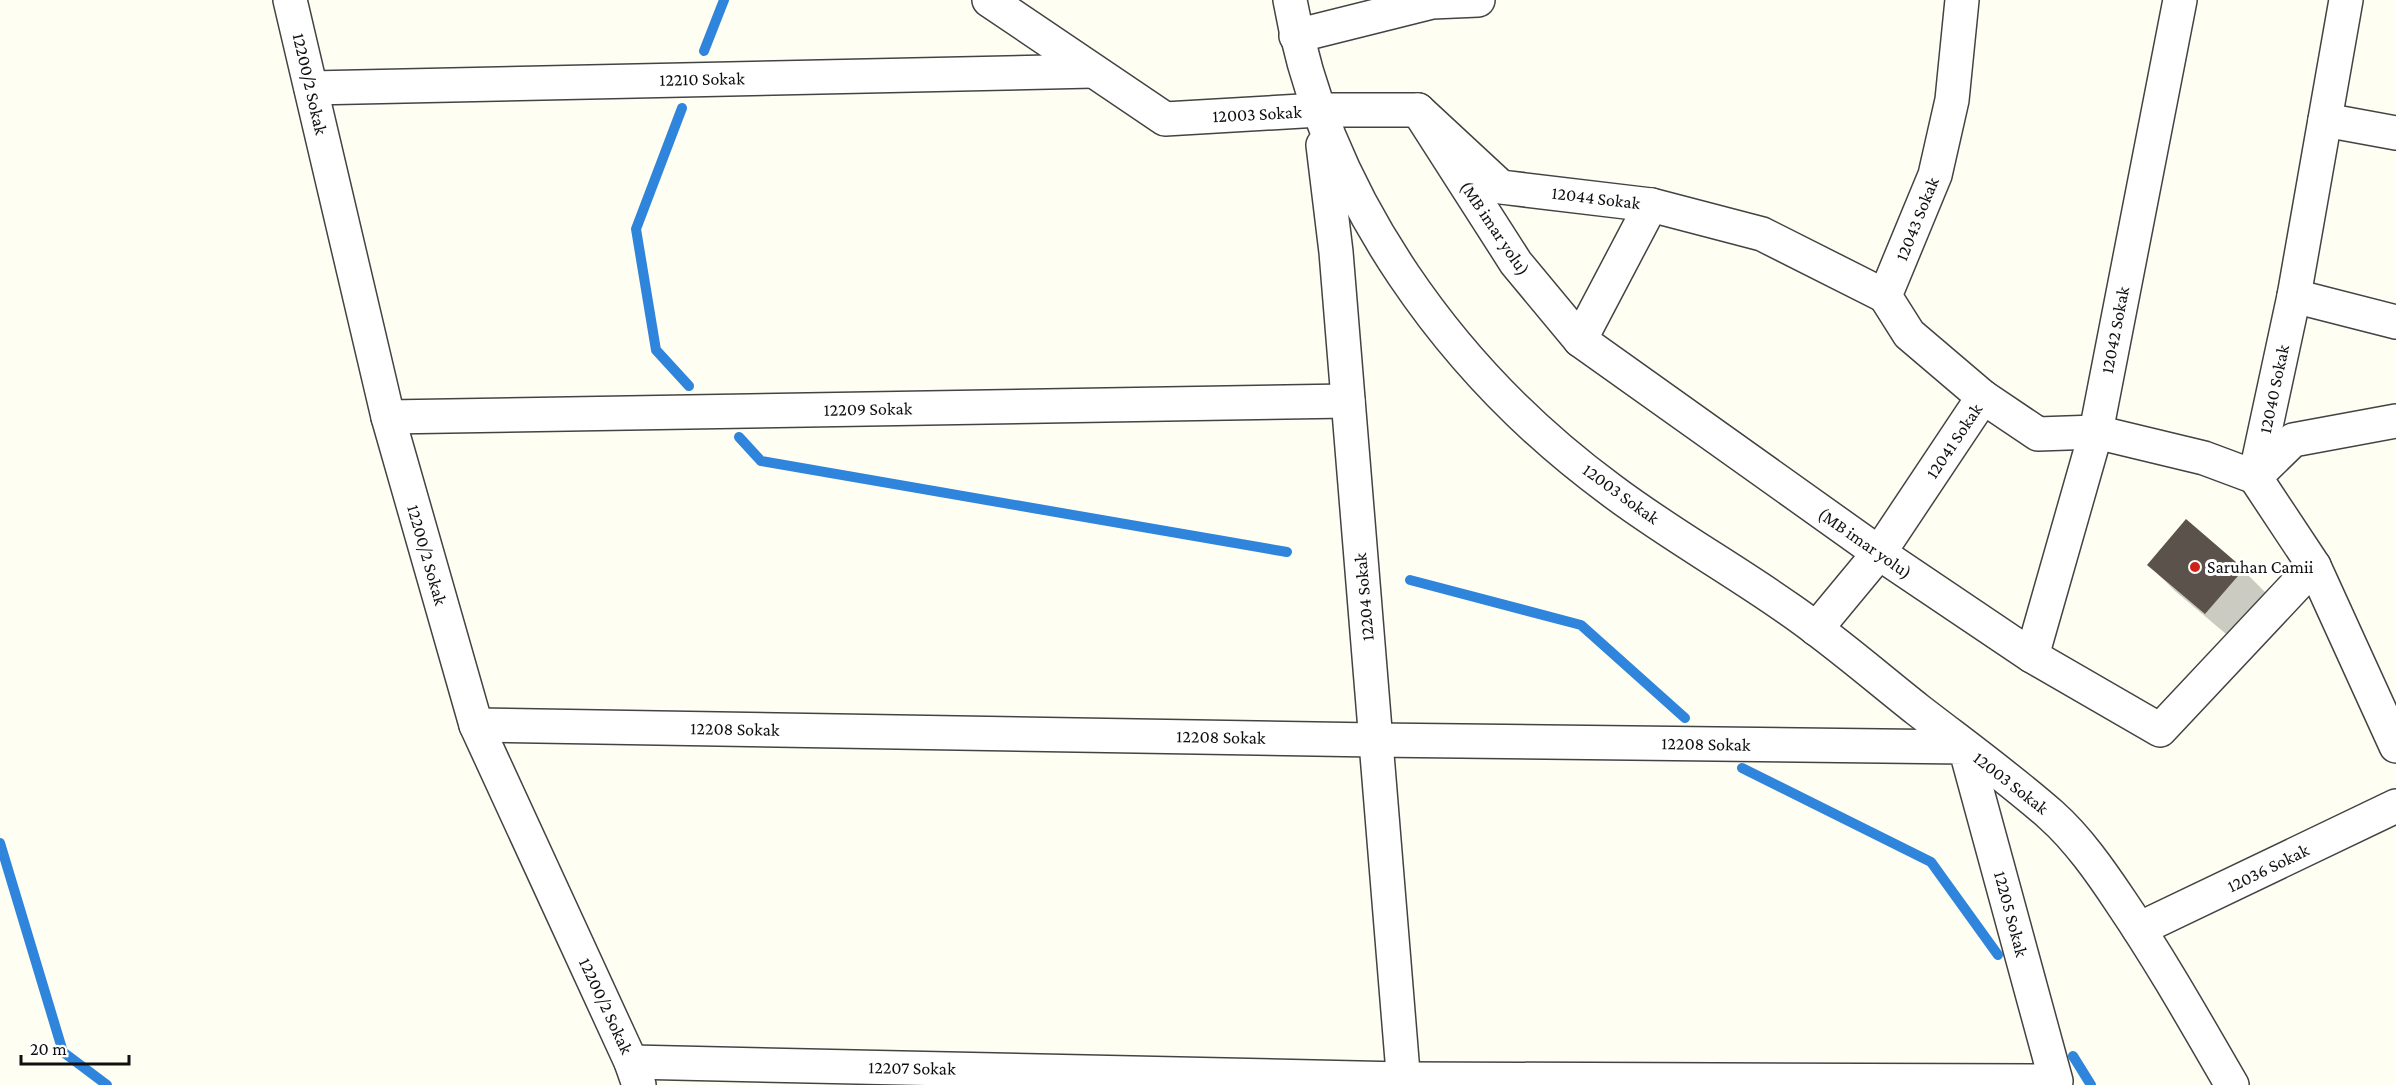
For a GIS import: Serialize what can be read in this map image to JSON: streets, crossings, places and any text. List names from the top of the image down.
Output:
{
  "streets": {
    "street": [
      "12210 Sokak",
      "12200/2 Sokak",
      "12003 Sokak",
      "12044 Sokak",
      "12043 Sokak",
      "(MB imar yolu)",
      "12042 Sokak",
      "12040 Sokak",
      "12209 Sokak",
      "12041 Sokak",
      "12204 Sokak",
      "12208 Sokak",
      "12036 Sokak",
      "12205 Sokak",
      "12207 Sokak"
    ]
  },
  "crossings": [
    ["12210 Sokak", "12200/2 Sokak"],
    ["12210 Sokak", "12003 Sokak"],
    ["12200/2 Sokak", "12209 Sokak"],
    ["12200/2 Sokak", "12208 Sokak"],
    ["12200/2 Sokak", "12207 Sokak"],
    ["12003 Sokak", "12041 Sokak"],
    ["12003 Sokak", "12204 Sokak"],
    ["12003 Sokak", "12208 Sokak"],
    ["12003 Sokak", "12036 Sokak"],
    ["12003 Sokak", "12205 Sokak"],
    ["12044 Sokak", "12043 Sokak"],
    ["12044 Sokak", "(MB imar yolu)"],
    ["(MB imar yolu)", "12042 Sokak"],
    ["(MB imar yolu)", "12041 Sokak"],
    ["12042 Sokak", "12041 Sokak"],
    ["12040 Sokak", "12041 Sokak"],
    ["12209 Sokak", "12204 Sokak"],
    ["12204 Sokak", "12208 Sokak"],
    ["12204 Sokak", "12207 Sokak"],
    ["12208 Sokak", "12205 Sokak"],
    ["12205 Sokak", "12207 Sokak"]
  ],
  "places": ["Saruhan Camii"],
  "scale_bar": "20 m"
}
